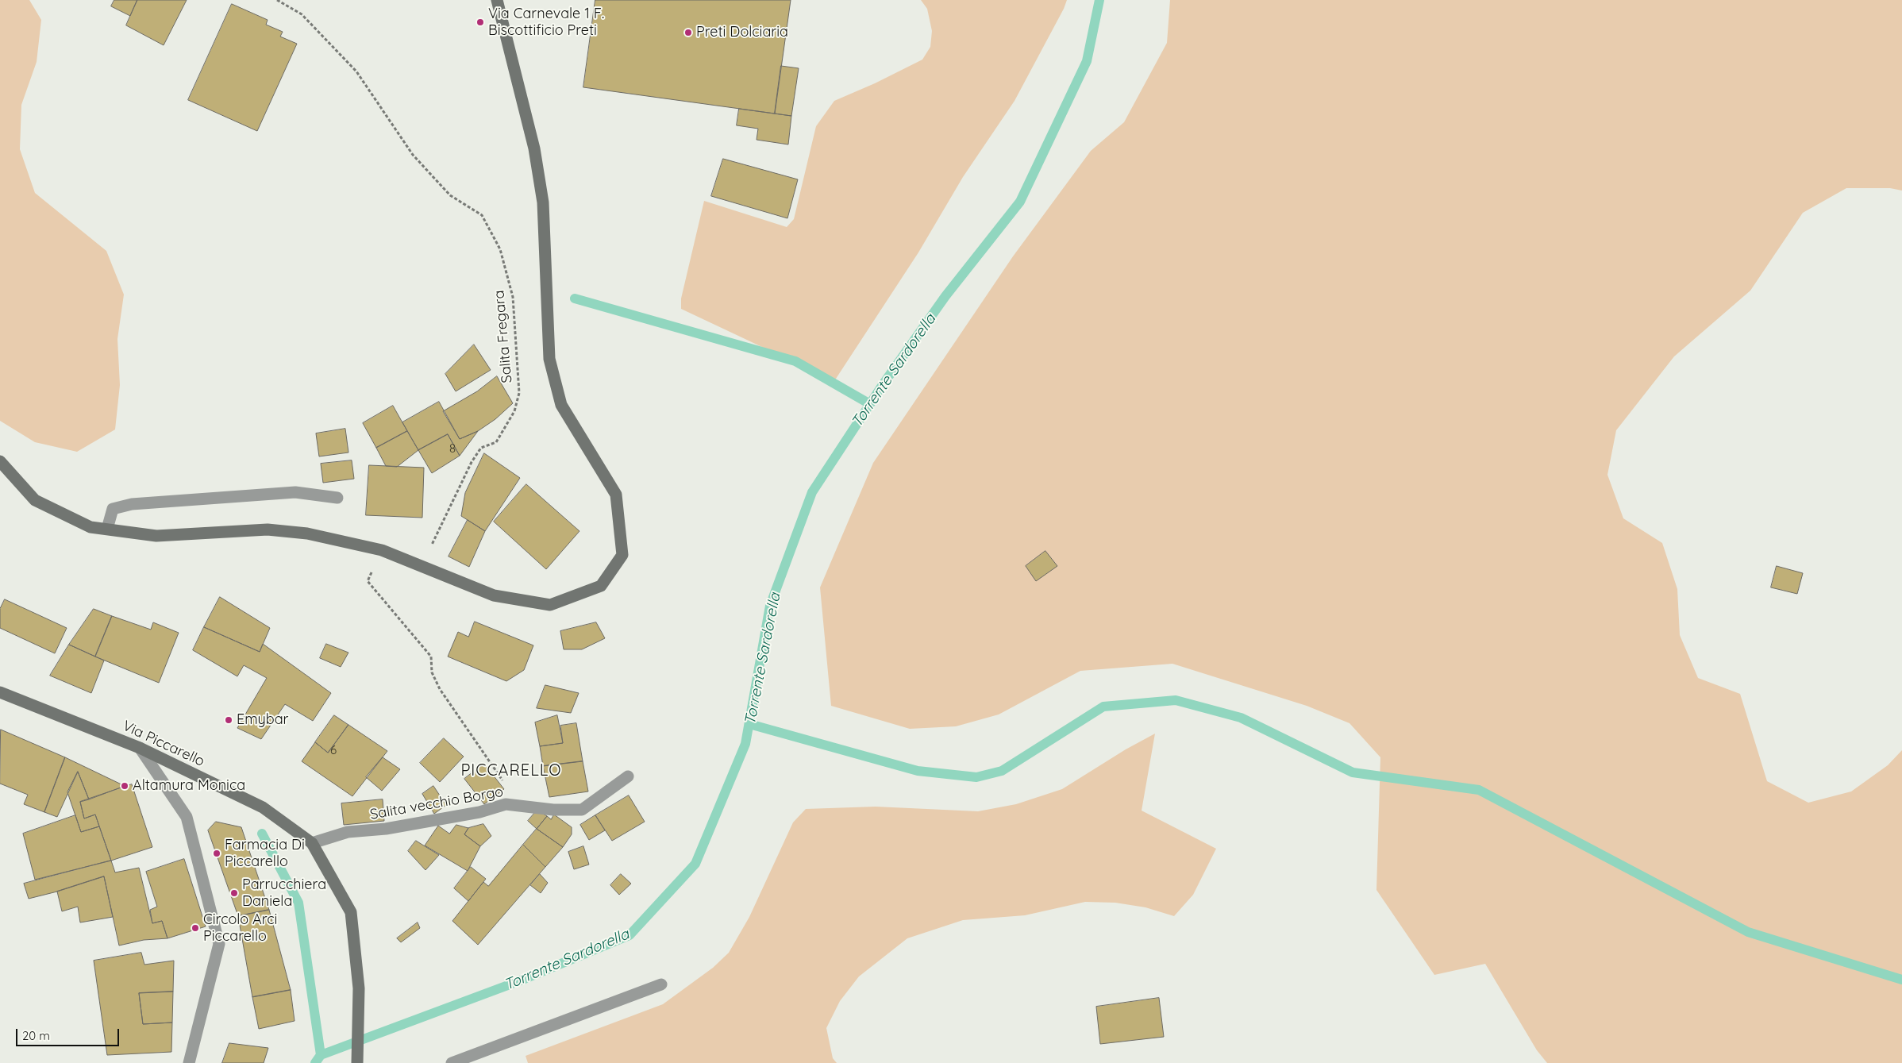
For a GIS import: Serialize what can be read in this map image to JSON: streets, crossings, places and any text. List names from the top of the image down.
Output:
{
  "streets": {
    "main road": ["Via Piccarello"],
    "street": ["Salita vecchio Borgo"],
    "path": ["Salita Fregara"]
  },
  "crossings": [
    ["Via Piccarello", "Salita vecchio Borgo"]
  ],
  "districts": ["PICCARELLO"],
  "water": ["Torrente Sardorella"],
  "places": [
    "Via Carnevale 1 F. Biscottificio Preti",
    "Preti Dolciaria",
    "Emybar",
    "Altamura Monica",
    "Farmacia Di Piccarello",
    "Parrucchiera Daniela",
    "Circolo Arci Piccarello"
  ],
  "house_numbers": ["8", "6"],
  "scale_bar": "20 m"
}
